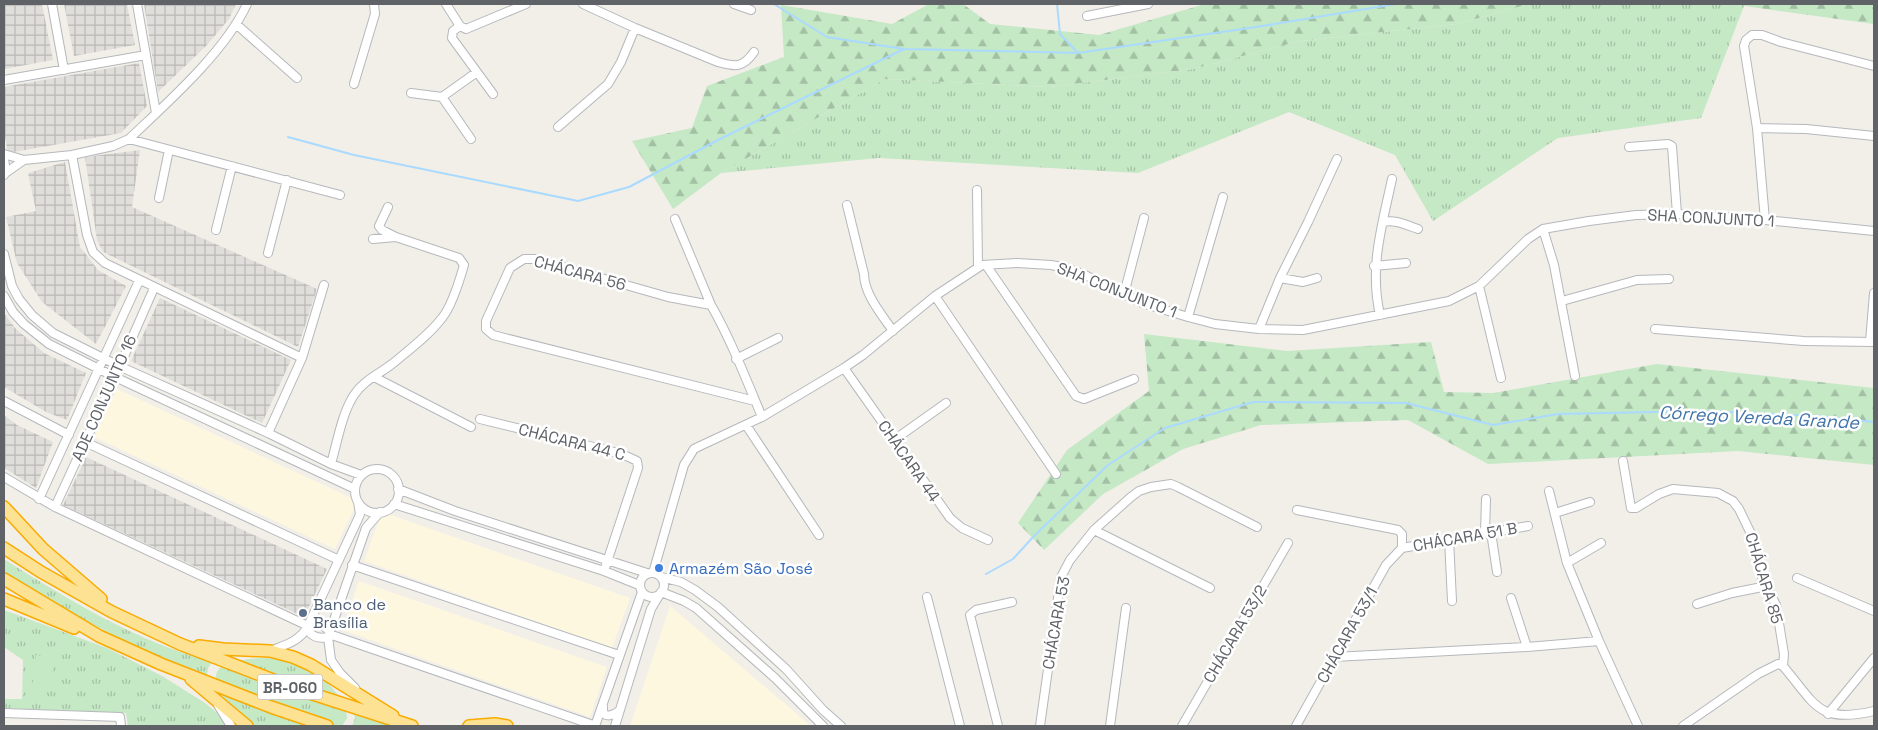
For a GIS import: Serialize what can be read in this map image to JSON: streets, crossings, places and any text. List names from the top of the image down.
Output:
{
  "streets": {
    "highway": ["BR-060"],
    "street": [
      "SHA CONJUNTO 1",
      "CHÁCARA 56",
      "ADE CONJUNTO 16",
      "CHÁCARA 44 C",
      "CHÁCARA 44",
      "CHÁCARA 51 B",
      "CHÁCARA 85",
      "CHÁCARA 53",
      "CHÁCARA 53/2",
      "CHÁCARA 53/1"
    ]
  },
  "crossings": [
    ["CHÁCARA 51 B", "CHÁCARA 53/1"]
  ],
  "water": ["Córrego Vereda Grande"],
  "places": ["Armazém São José", "Banco de Brasília"]
}
